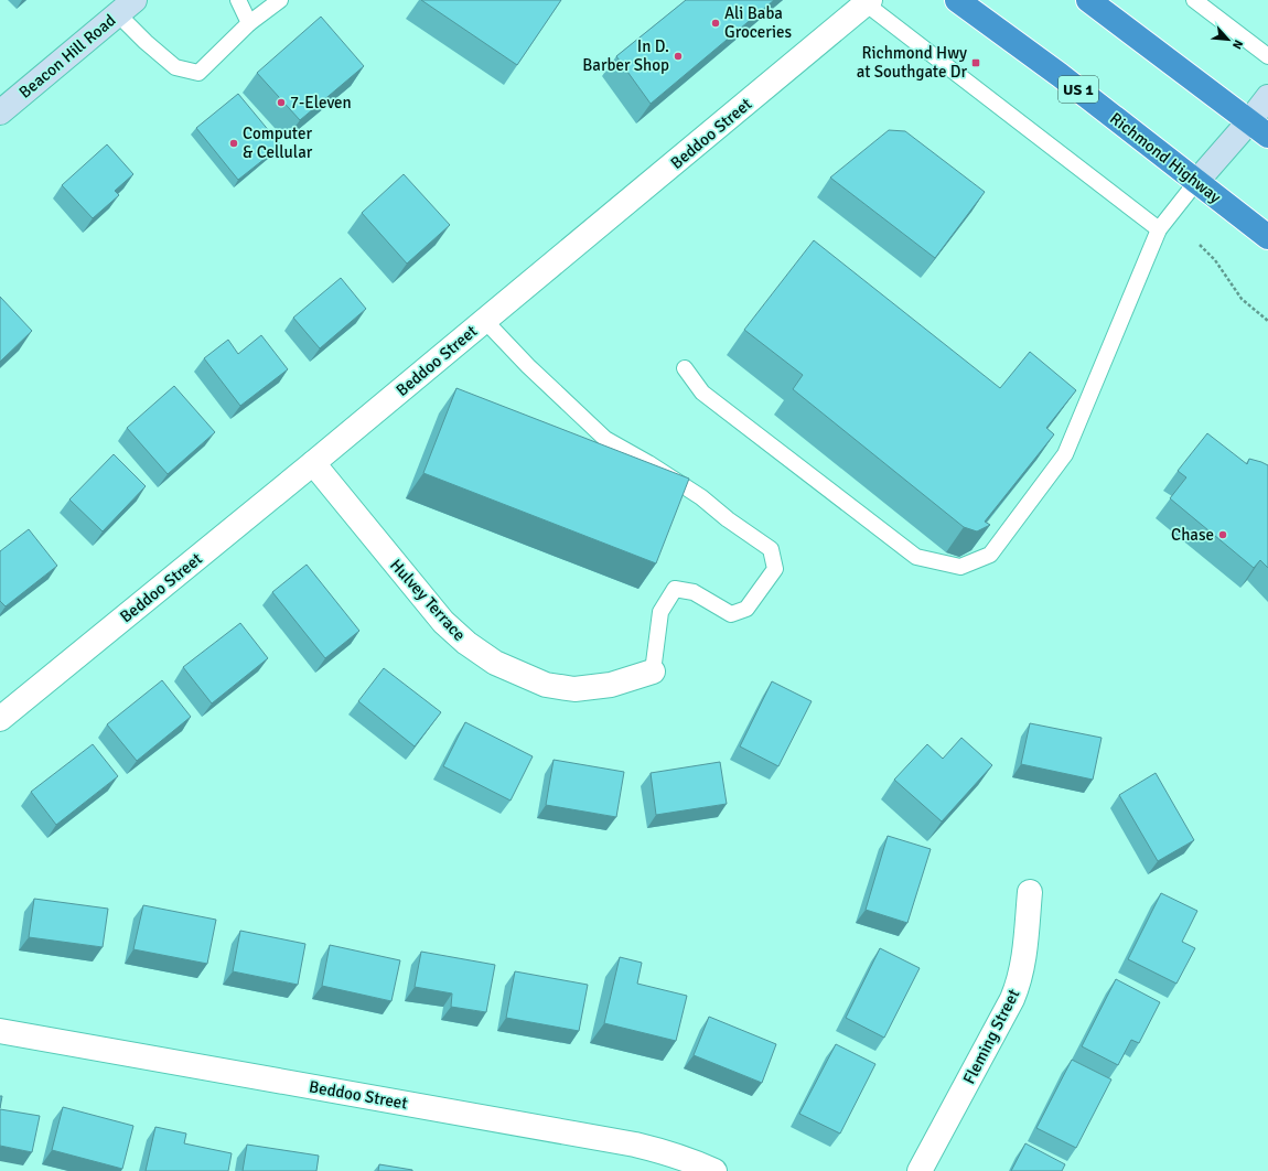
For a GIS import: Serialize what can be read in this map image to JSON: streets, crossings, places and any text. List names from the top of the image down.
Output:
{
  "streets": {
    "highway": ["US 1", "Richmond Highway"],
    "main road": ["Beacon Hill Road"],
    "street": ["Beddoo Street", "Hulvey Terrace", "Fleming Street"]
  },
  "crossings": [
    ["Beddoo Street", "Hulvey Terrace"]
  ],
  "places": {
    "other": [
      "Ali Baba Groceries",
      "In D. Barber Shop",
      "7-Eleven",
      "Computer & Cellular",
      "Chase"
    ],
    "transit": ["Richmond Hwy at Southgate Dr"]
  },
  "north": "bottom right"
}
